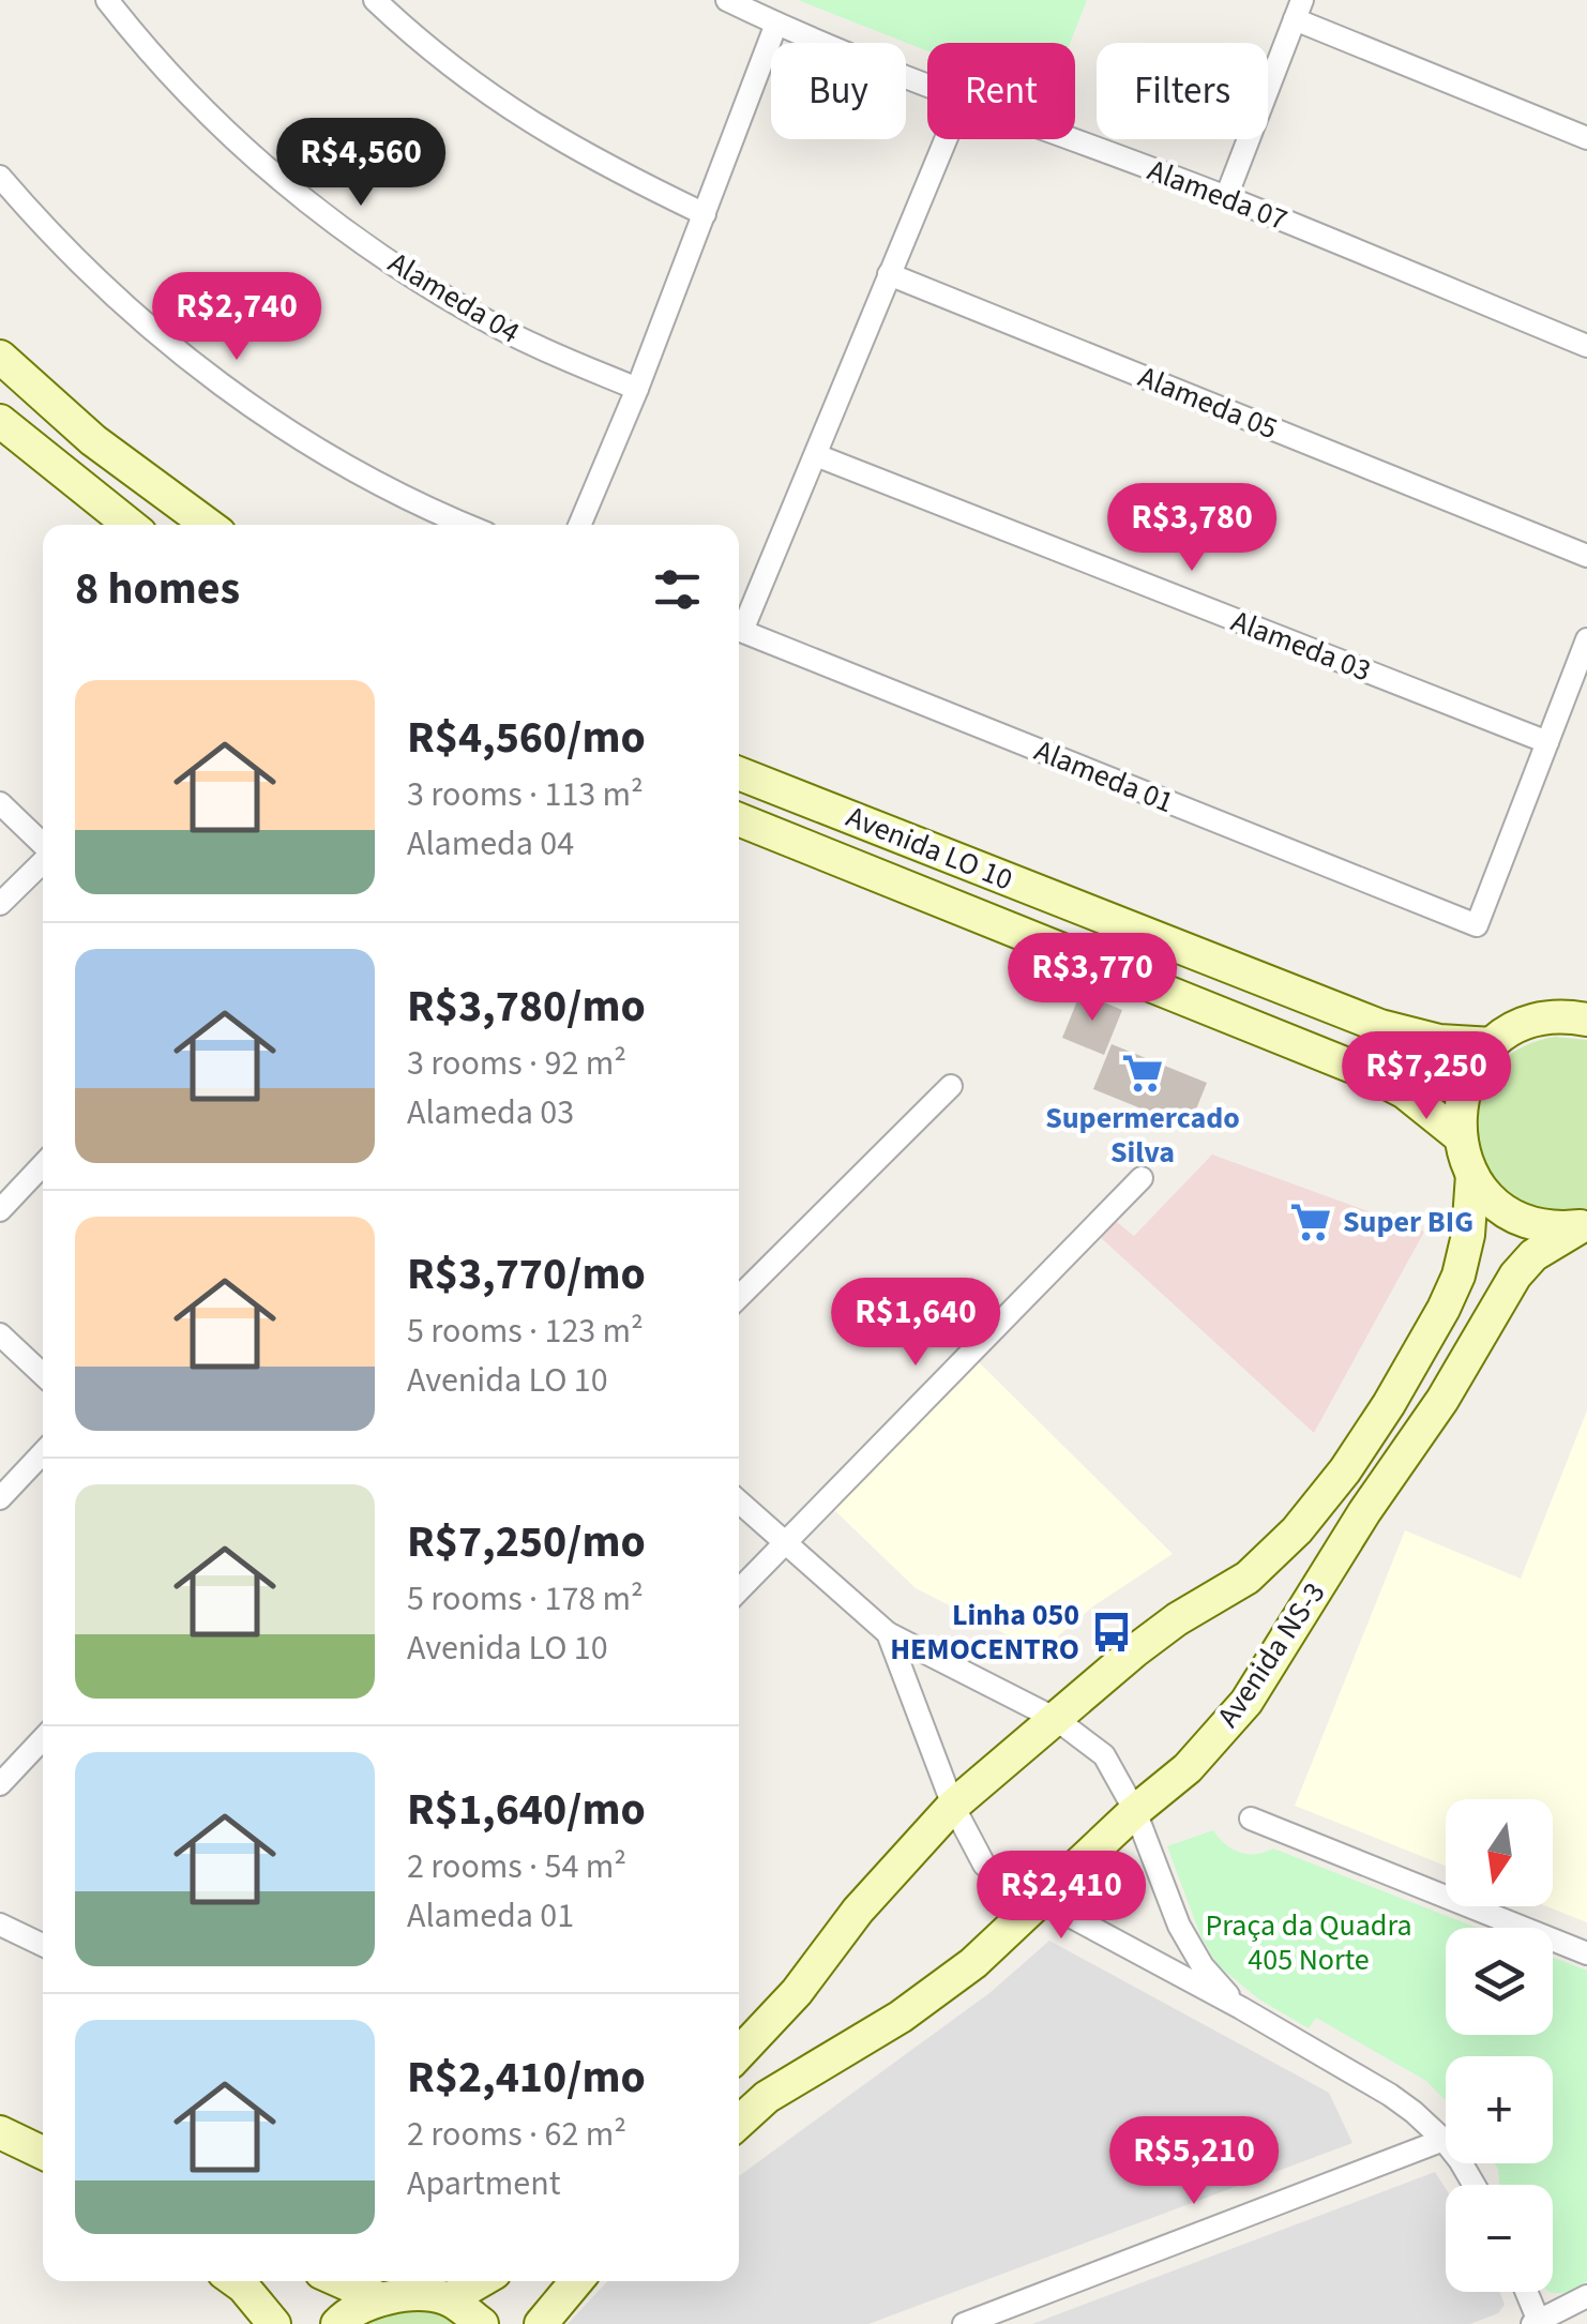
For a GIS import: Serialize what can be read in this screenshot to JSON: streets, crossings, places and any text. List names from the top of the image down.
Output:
{
  "streets": {
    "street": [
      "Alameda 07",
      "Alameda 04",
      "Alameda 05",
      "Alameda 03",
      "Alameda 01",
      "Avenida LO 10",
      "Avenida NS-3"
    ]
  },
  "crossings": [
    ["Alameda 03", "Alameda 01"],
    ["Avenida LO 10", "Avenida NS-3"]
  ],
  "parks": ["Praça da Quadra 405 Norte"],
  "places": {
    "supermarket": ["Supermercado Silva", "Super BIG"],
    "bus stop": ["Linha 050 HEMOCENTRO"]
  },
  "north": "bottom",
  "page": {
    "chip": ["Buy", "Rent", "Filters"],
    "price": [
      "R$4,560",
      "R$2,740",
      "R$3,780",
      "R$3,770",
      "R$7,250",
      "R$1,640",
      "R$2,410",
      "R$5,210"
    ],
    "heading": "8 homes",
    "list": [
      {
        "name": "R$4,560/mo",
        "note": "3 rooms · 113 m² · Alameda 04"
      },
      {
        "name": "R$3,780/mo",
        "note": "3 rooms · 92 m² · Alameda 03"
      },
      {
        "name": "R$3,770/mo",
        "note": "5 rooms · 123 m² · Avenida LO 10"
      },
      {
        "name": "R$7,250/mo",
        "note": "5 rooms · 178 m² · Avenida LO 10"
      },
      {
        "name": "R$1,640/mo",
        "note": "2 rooms · 54 m² · Alameda 01"
      },
      {
        "name": "R$2,410/mo",
        "note": "2 rooms · 62 m² · Apartment"
      }
    ],
    "map_buttons": ["+", "−"]
  }
}
